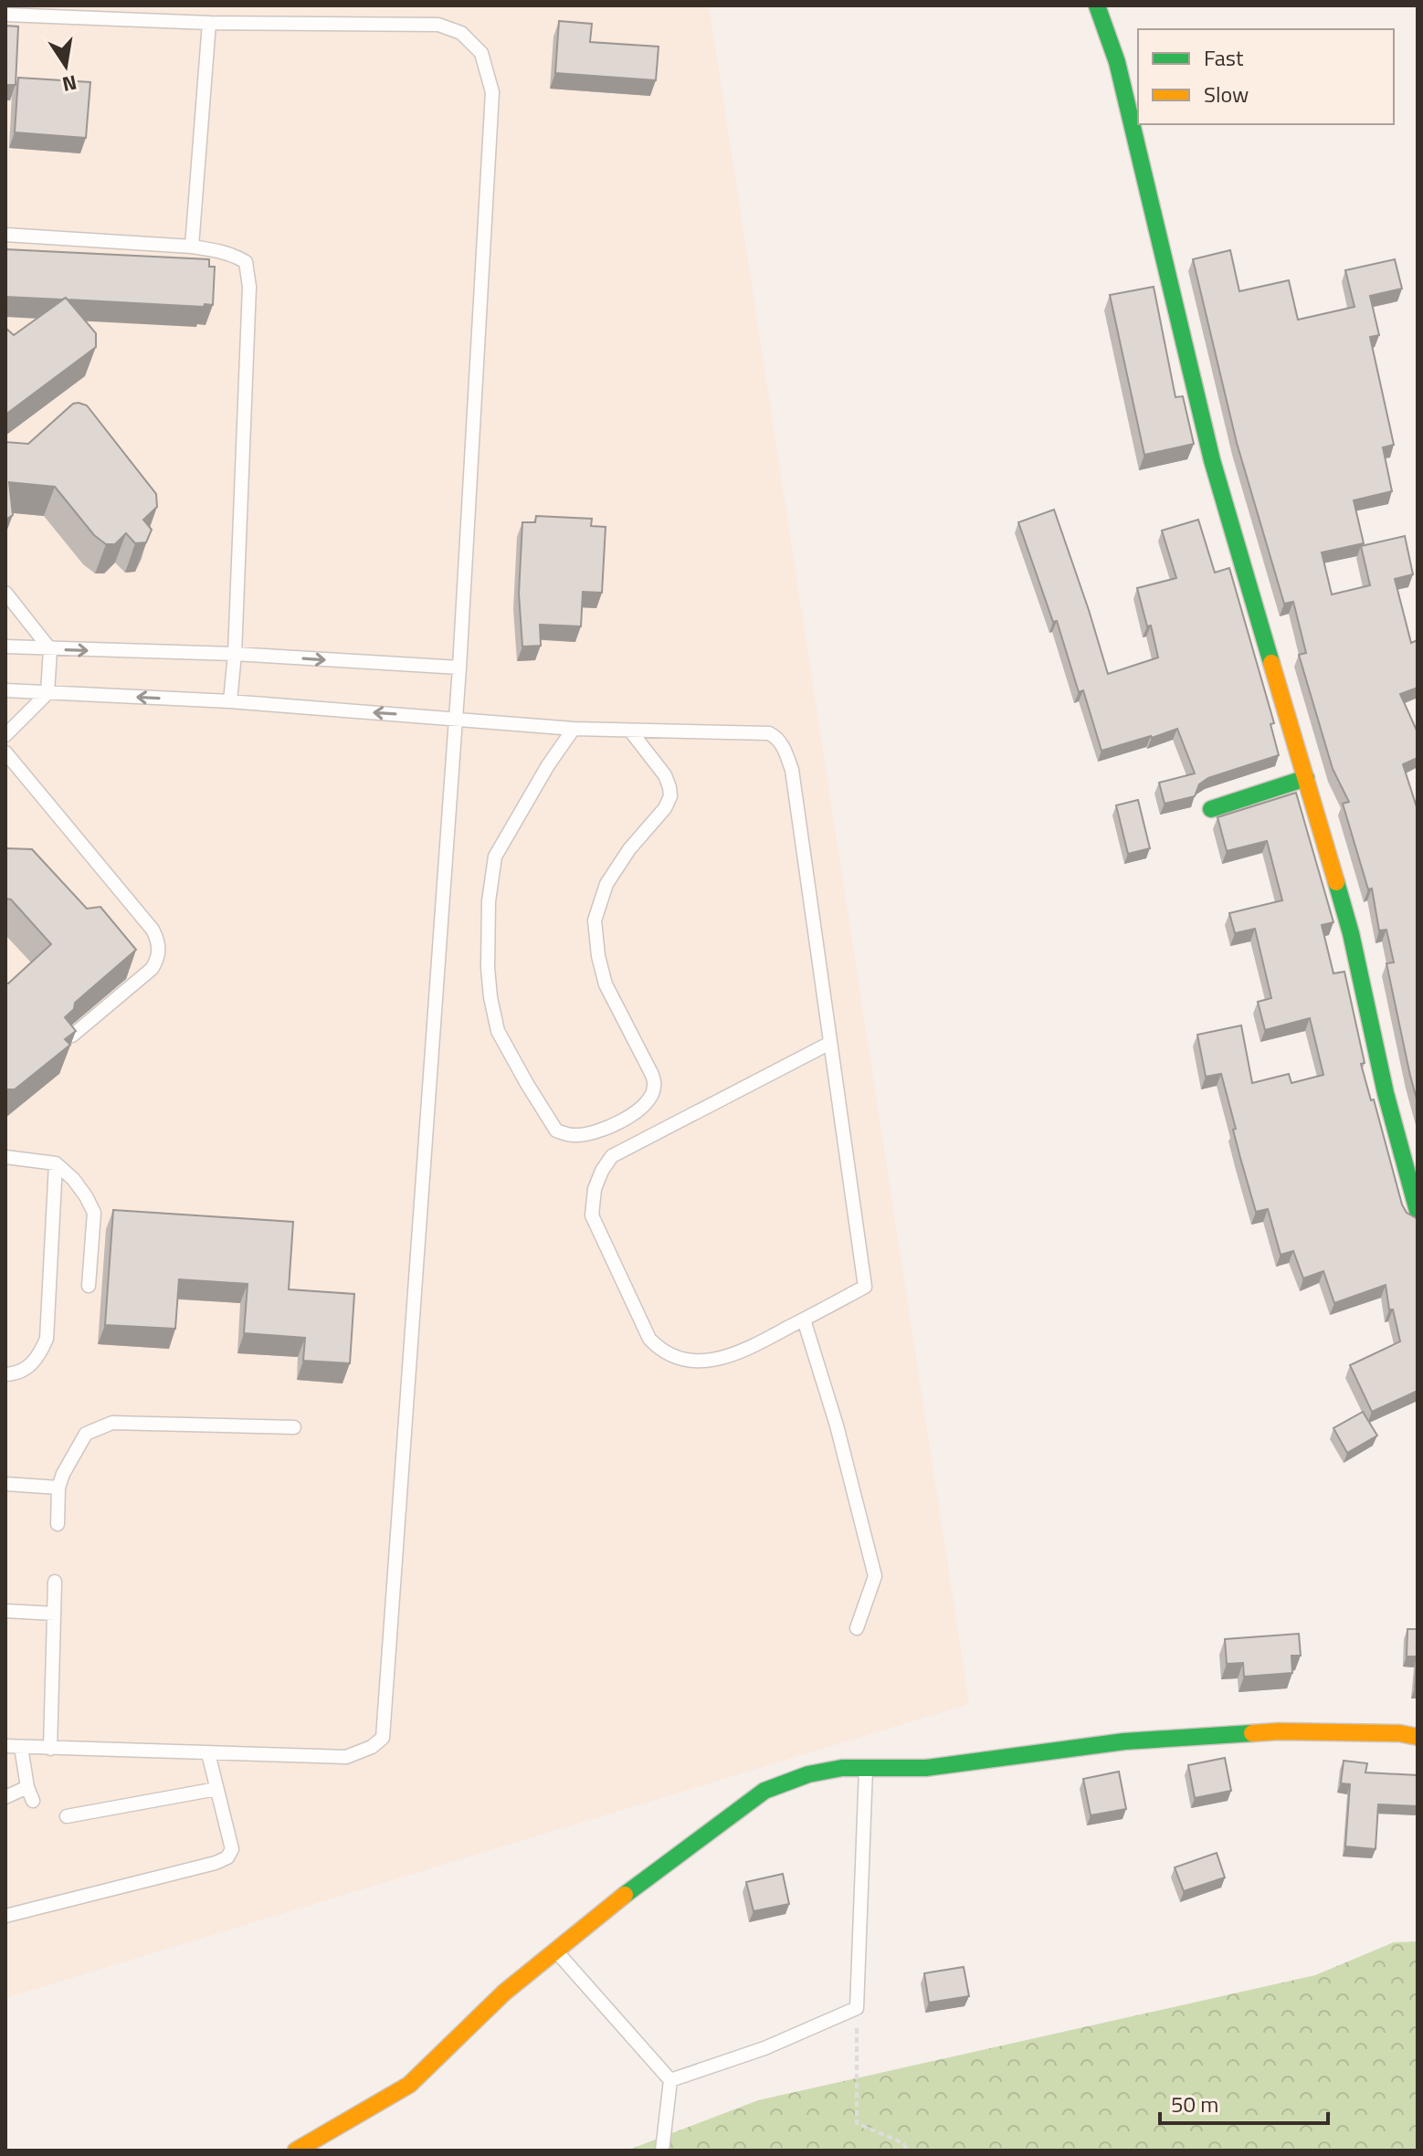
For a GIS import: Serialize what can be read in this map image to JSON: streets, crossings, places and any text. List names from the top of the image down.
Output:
{
  "legend": ["Fast", "Slow"],
  "scale_bar": "50 m",
  "north": "bottom"
}
